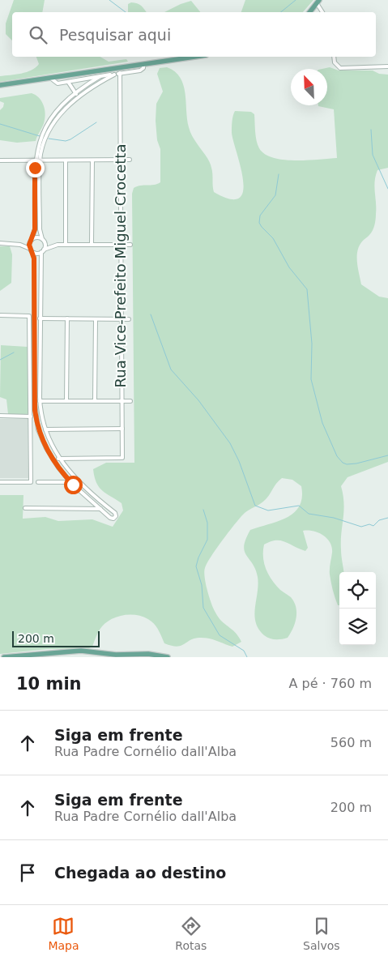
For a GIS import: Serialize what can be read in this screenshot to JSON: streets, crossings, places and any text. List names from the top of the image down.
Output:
{
  "streets": {
    "street": ["Rua Vice-Prefeito Miguel Crocetta"]
  },
  "scale_bar": "200 m",
  "north": "top left",
  "page": {
    "search": "Pesquisar aqui",
    "scale": "200 m",
    "heading": ["10 min", "A pé · 760 m"],
    "list": [
      ["Siga em frente", "Rua Padre Cornélio dall'Alba", "560 m"],
      ["Siga em frente", "Rua Padre Cornélio dall'Alba", "200 m"],
      "Chegada ao destino"
    ],
    "nav": ["Mapa", "Rotas", "Salvos"]
  }
}
